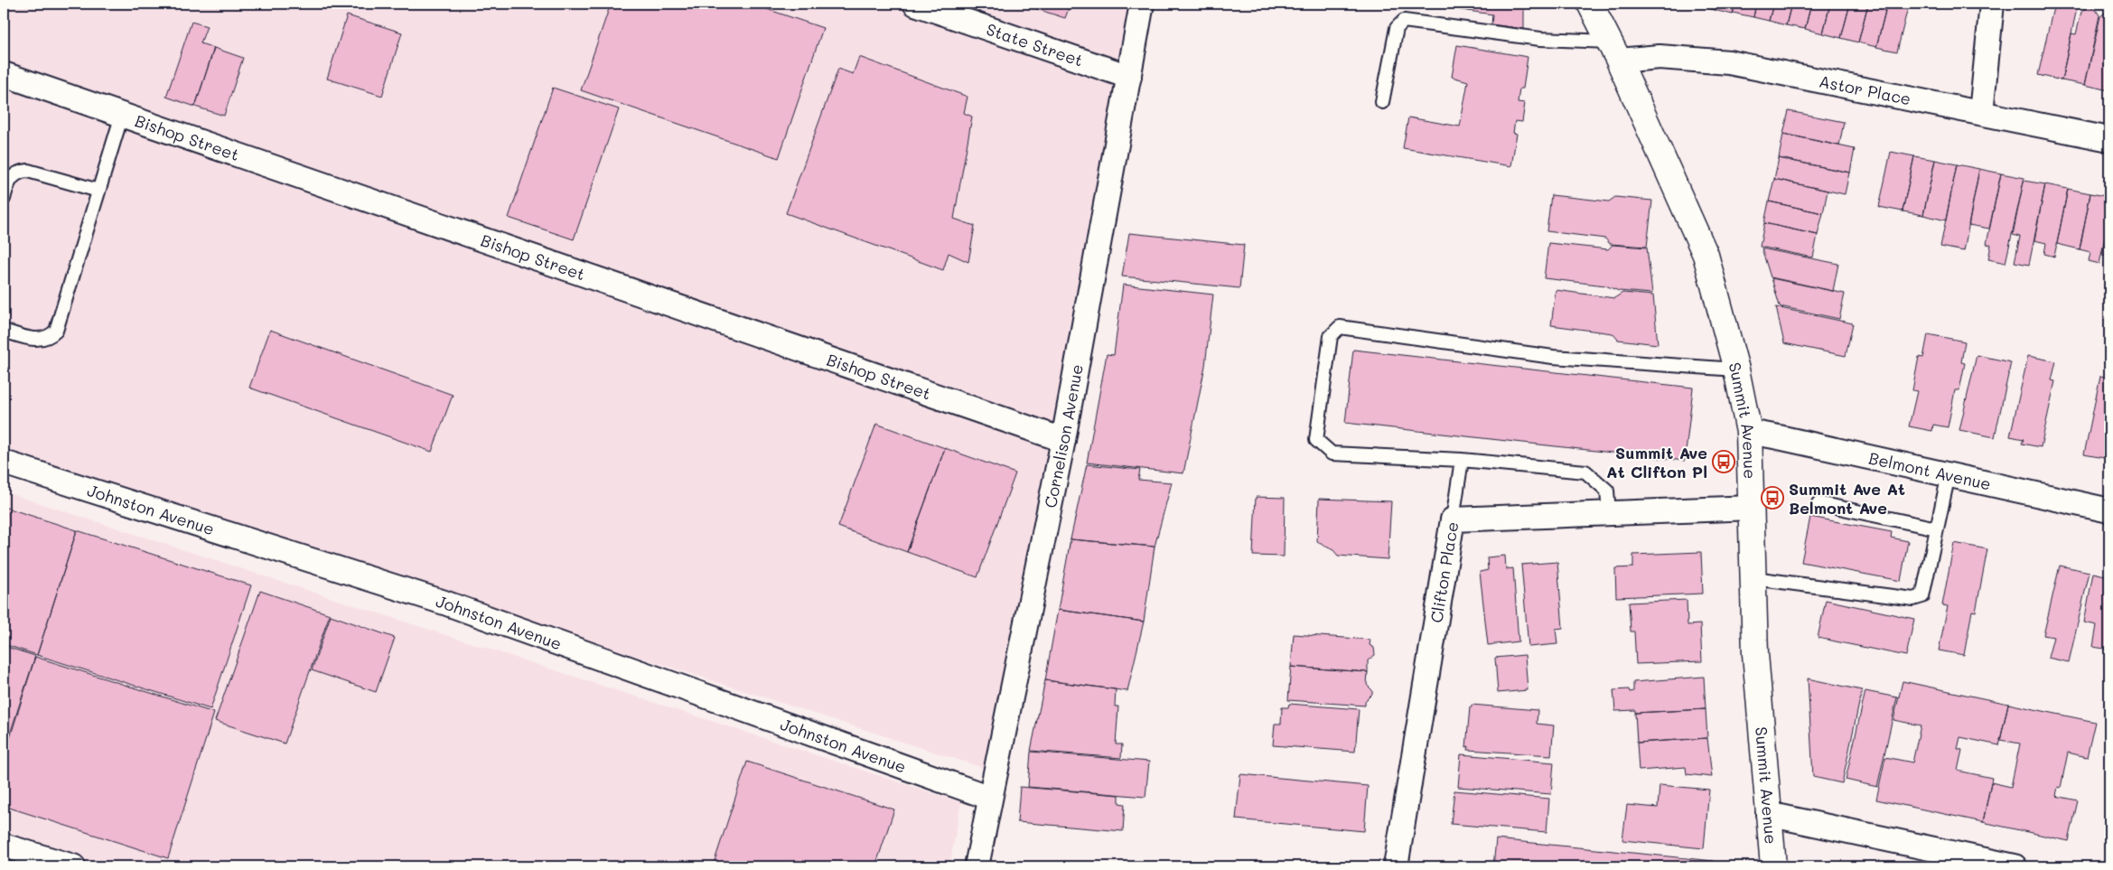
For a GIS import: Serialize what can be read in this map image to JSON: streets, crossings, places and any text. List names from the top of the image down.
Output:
{
  "streets": {
    "main road": ["Summit Avenue"],
    "street": [
      "State Street",
      "Astor Place",
      "Bishop Street",
      "Cornelison Avenue",
      "Belmont Avenue",
      "Johnston Avenue",
      "Clifton Place"
    ]
  },
  "crossings": [
    ["State Street", "Cornelison Avenue"],
    ["Astor Place", "Summit Avenue"],
    ["Bishop Street", "Cornelison Avenue"],
    ["Summit Avenue", "Belmont Avenue"],
    ["Summit Avenue", "Clifton Place"],
    ["Cornelison Avenue", "Johnston Avenue"]
  ],
  "places": {
    "bus stop": ["Summit Ave At Clifton Pl", "Summit Ave At Belmont Ave"]
  }
}
